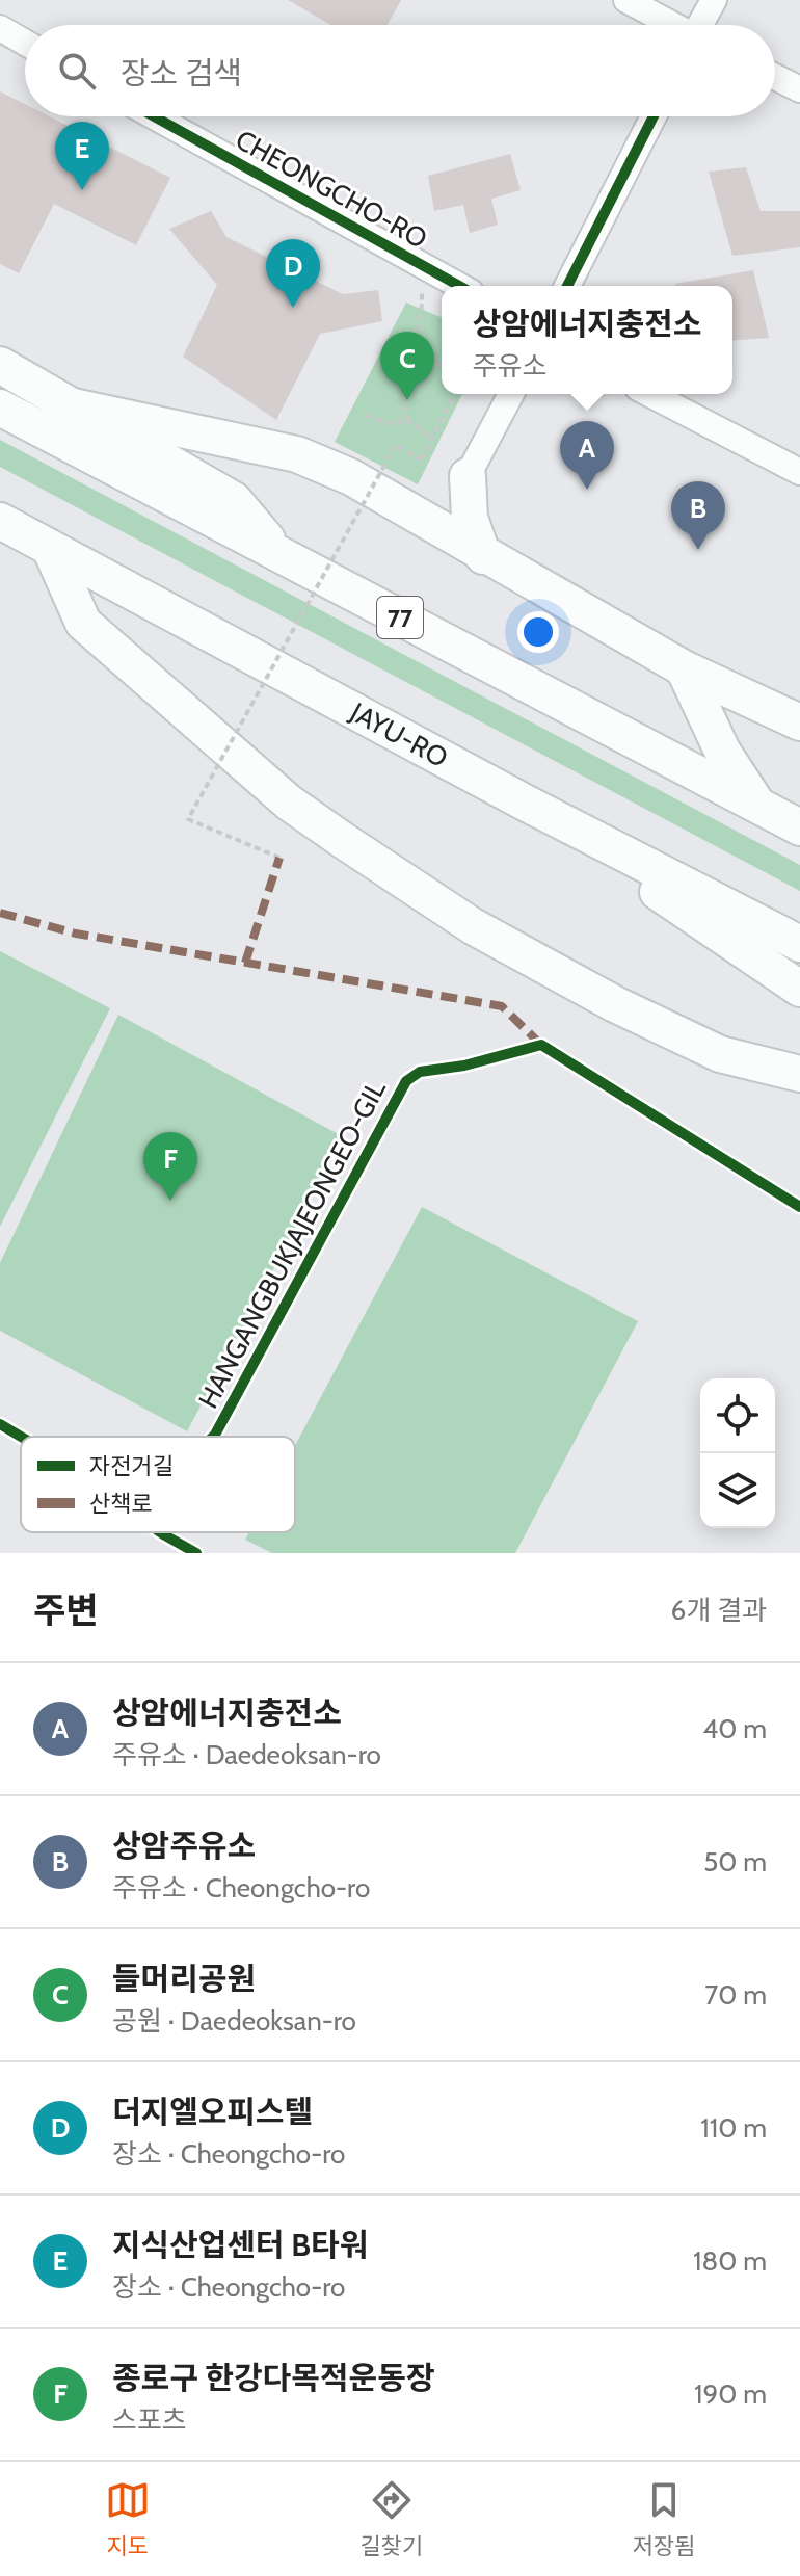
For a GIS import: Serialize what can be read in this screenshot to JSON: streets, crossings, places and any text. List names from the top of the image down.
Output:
{
  "streets": {
    "highway": ["77", "JAYU-RO"],
    "street": ["CHEONGCHO-RO"],
    "cycle path": ["HANGANGBUKJAJEONGEO-GIL"]
  },
  "legend": ["자전거길", "산책로"],
  "page": {
    "search": "장소 검색",
    "pins": [
      "E",
      "D",
      "C",
      "A",
      "B",
      "F"
    ],
    "popup": ["상암에너지충전소", "주유소"],
    "heading": ["주변", "6개 결과"],
    "list": [
      {
        "mark": "A",
        "name": "상암에너지충전소",
        "note": "주유소 · Daedeoksan-ro",
        "value": "40 m"
      },
      {
        "mark": "B",
        "name": "상암주유소",
        "note": "주유소 · Cheongcho-ro",
        "value": "50 m"
      },
      {
        "mark": "C",
        "name": "들머리공원",
        "note": "공원 · Daedeoksan-ro",
        "value": "70 m"
      },
      {
        "mark": "D",
        "name": "더지엘오피스텔",
        "note": "장소 · Cheongcho-ro",
        "value": "110 m"
      },
      {
        "mark": "E",
        "name": "지식산업센터 B타워",
        "note": "장소 · Cheongcho-ro",
        "value": "180 m"
      },
      {
        "mark": "F",
        "name": "종로구 한강다목적운동장",
        "note": "스포츠",
        "value": "190 m"
      }
    ],
    "nav": ["지도", "길찾기", "저장됨"]
  }
}
